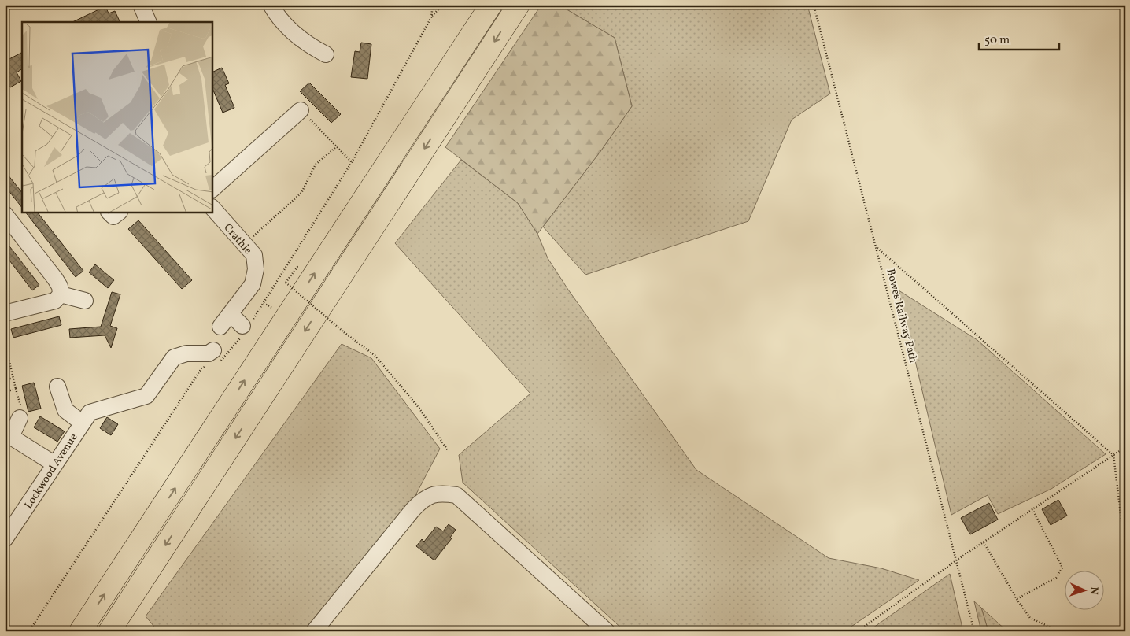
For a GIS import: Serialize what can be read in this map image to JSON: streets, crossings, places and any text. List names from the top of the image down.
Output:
{
  "streets": {
    "street": ["Crathie", "Lockwood Avenue"],
    "path": ["Bowes Railway Path"]
  },
  "scale_bar": "50 m",
  "north": "right"
}
